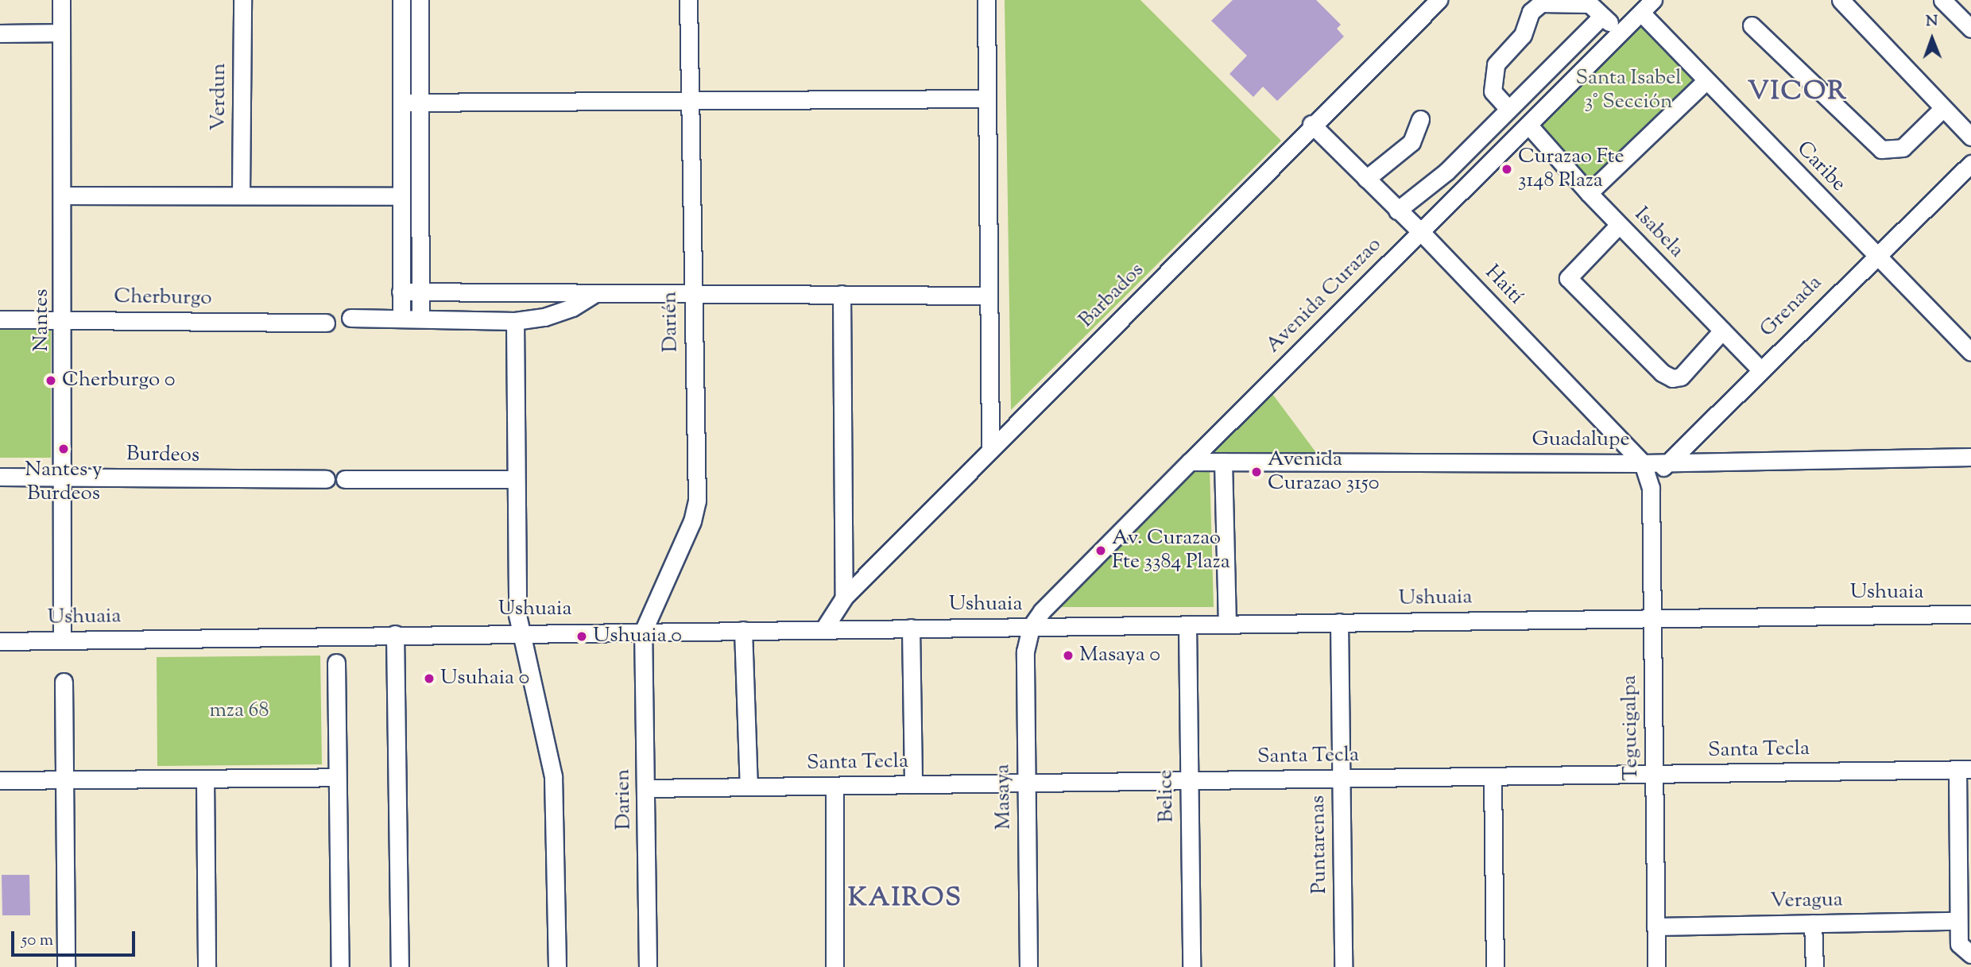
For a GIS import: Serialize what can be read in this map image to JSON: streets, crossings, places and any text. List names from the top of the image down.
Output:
{
  "streets": {
    "street": [
      "Verdun",
      "Caribe",
      "Isabela",
      "Haití",
      "Barbados",
      "Avenida Curazao",
      "Cherburgo",
      "Grenada",
      "Nantes",
      "Darién",
      "Guadalupe",
      "Burdeos",
      "Ushuaia",
      "Tegucigalpa",
      "Santa Tecla",
      "Belice",
      "Masaya",
      "Darien",
      "Puntarenas",
      "Veragua"
    ]
  },
  "crossings": [
    ["Caribe", "Avenida Curazao"],
    ["Caribe", "Grenada"],
    ["Isabela", "Avenida Curazao"],
    ["Isabela", "Grenada"],
    ["Haití", "Barbados"],
    ["Haití", "Avenida Curazao"],
    ["Haití", "Grenada"],
    ["Haití", "Guadalupe"],
    ["Haití", "Tegucigalpa"],
    ["Barbados", "Ushuaia"],
    ["Avenida Curazao", "Guadalupe"],
    ["Avenida Curazao", "Ushuaia"],
    ["Avenida Curazao", "Masaya"],
    ["Cherburgo", "Nantes"],
    ["Grenada", "Guadalupe"],
    ["Grenada", "Tegucigalpa"],
    ["Nantes", "Burdeos"],
    ["Nantes", "Ushuaia"],
    ["Darién", "Ushuaia"],
    ["Darién", "Darien"],
    ["Ushuaia", "Tegucigalpa"],
    ["Ushuaia", "Belice"],
    ["Ushuaia", "Masaya"],
    ["Ushuaia", "Darien"],
    ["Ushuaia", "Puntarenas"],
    ["Tegucigalpa", "Santa Tecla"],
    ["Tegucigalpa", "Veragua"],
    ["Santa Tecla", "Belice"],
    ["Santa Tecla", "Masaya"],
    ["Santa Tecla", "Darien"],
    ["Santa Tecla", "Puntarenas"]
  ],
  "districts": ["VICOR", "KAIROS"],
  "parks": ["Santa Isabel 3° Sección", "mza 68"],
  "places": [
    "Curazao Fte 3148 Plaza",
    "Cherburgo 0",
    "Nantes y Burdeos",
    "Avenida Curazao 3150",
    "Av. Curazao Fte 3384 Plaza",
    "Ushuaia 0",
    "Masaya 0",
    "Usuhaia 0"
  ],
  "scale_bar": "50 m",
  "north": "top"
}
